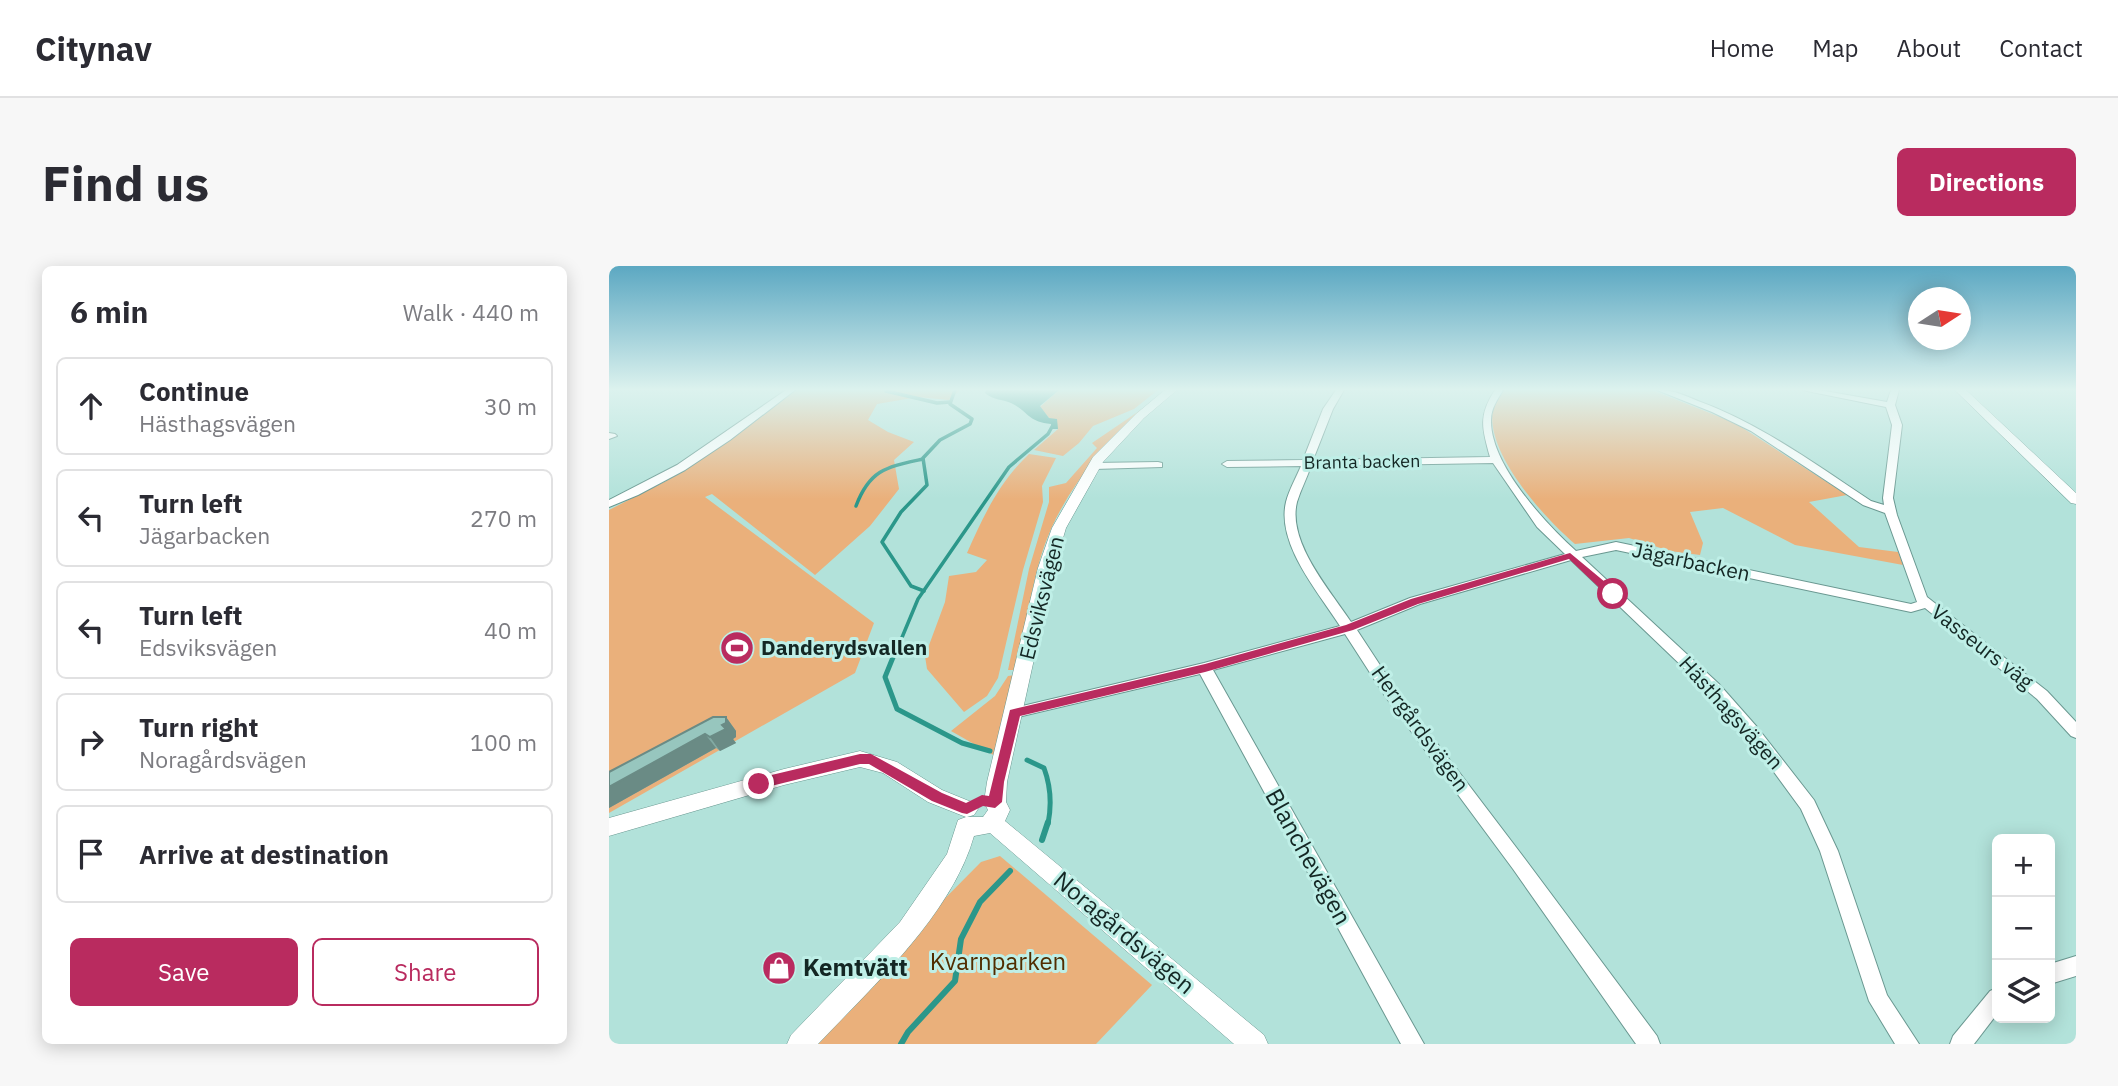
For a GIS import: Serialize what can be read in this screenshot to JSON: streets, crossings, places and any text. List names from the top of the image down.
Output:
{
  "streets": {
    "street": [
      "Branta backen",
      "Jägarbacken",
      "Edsviksvägen",
      "Vasseurs väg",
      "Hästhagsvägen",
      "Herrgårdsvägen",
      "Blanchevägen",
      "Noragårdsvägen"
    ]
  },
  "crossings": [
    ["Branta backen", "Hästhagsvägen"],
    ["Branta backen", "Herrgårdsvägen"],
    ["Jägarbacken", "Edsviksvägen"],
    ["Jägarbacken", "Vasseurs väg"],
    ["Jägarbacken", "Hästhagsvägen"],
    ["Jägarbacken", "Herrgårdsvägen"],
    ["Jägarbacken", "Blanchevägen"],
    ["Edsviksvägen", "Noragårdsvägen"]
  ],
  "parks": ["Kvarnparken"],
  "places": {
    "sports": ["Danderydsvallen"],
    "shop": ["Kemtvätt"]
  },
  "north": "right",
  "page": {
    "header": "Citynav",
    "nav": [
      "Home",
      "Map",
      "About",
      "Contact"
    ],
    "buttons": [
      "Directions",
      ["Save", "Share"]
    ],
    "title": "Find us",
    "heading": ["6 min", "Walk · 440 m"],
    "list": [
      ["Continue", "Hästhagsvägen", "30 m"],
      ["Turn left", "Jägarbacken", "270 m"],
      ["Turn left", "Edsviksvägen", "40 m"],
      ["Turn right", "Noragårdsvägen", "100 m"],
      "Arrive at destination"
    ],
    "map_buttons": ["+", "−"]
  }
}
